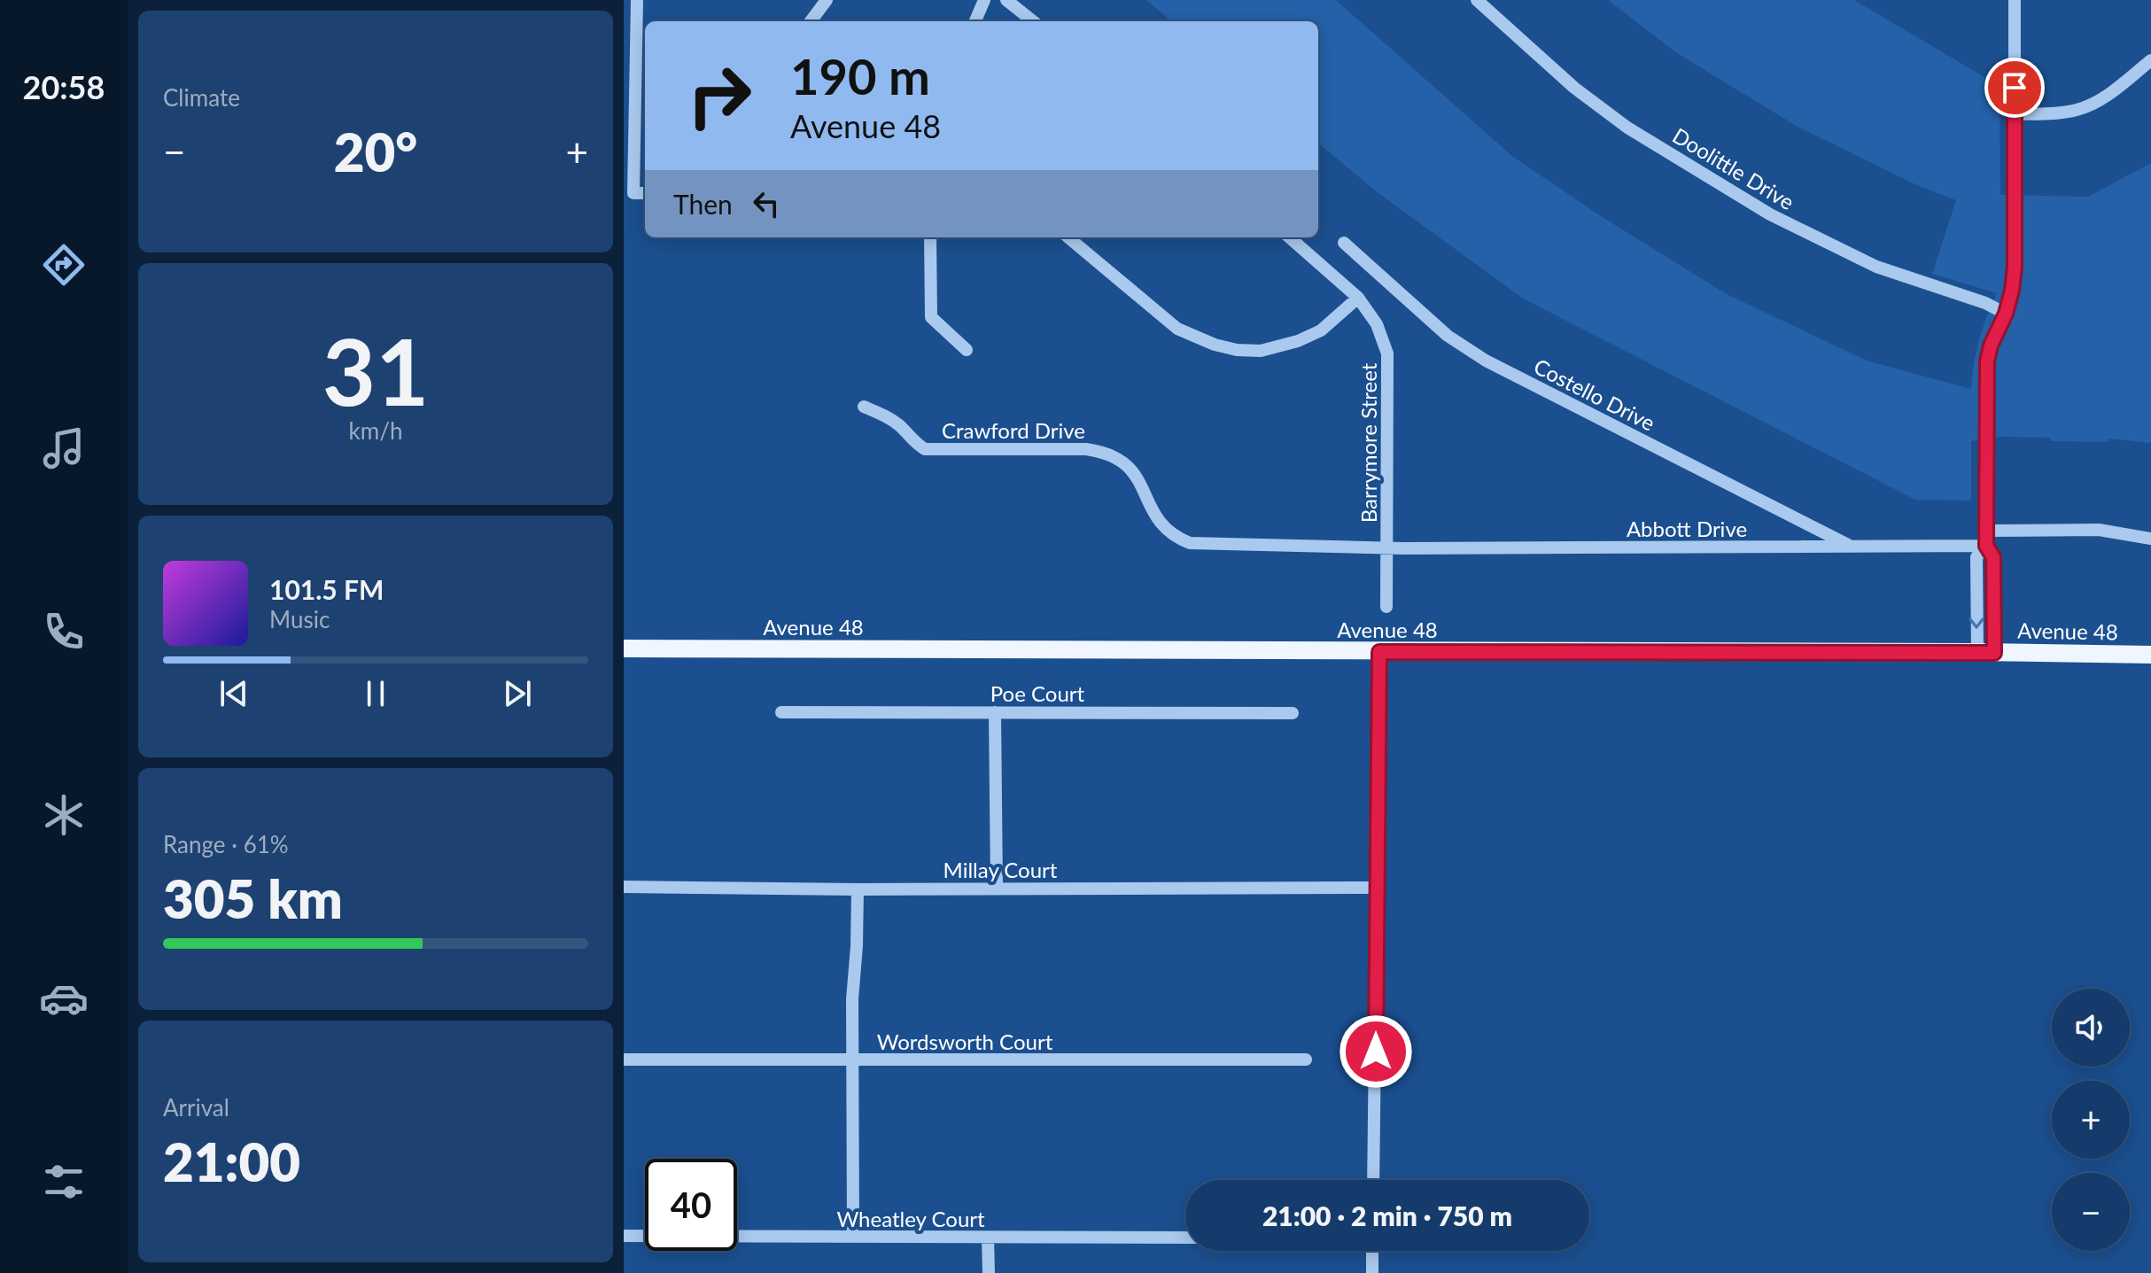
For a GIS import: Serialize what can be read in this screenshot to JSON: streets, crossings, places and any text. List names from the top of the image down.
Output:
{
  "streets": {
    "main road": ["Avenue 48"],
    "street": [
      "Doolittle Drive",
      "Costello Drive",
      "Crawford Drive",
      "Barrymore Street",
      "Abbott Drive",
      "Poe Court",
      "Millay Court",
      "Wordsworth Court",
      "Wheatley Court"
    ]
  },
  "crossings": [
    ["Costello Drive", "Abbott Drive"],
    ["Crawford Drive", "Barrymore Street"],
    ["Crawford Drive", "Abbott Drive"],
    ["Barrymore Street", "Abbott Drive"]
  ],
  "page": {
    "tabs": "20:58",
    "tile": [
      "Climate",
      ["31", "km/h"],
      ["Range · 61%", "305 km"],
      ["Arrival", "21:00"]
    ],
    "turn": ["190 m", "Avenue 48"],
    "heat": ["−", "20°", "+"],
    "then": "Then",
    "song": ["101.5 FM", "Music"],
    "map_buttons": ["+", "−"],
    "limit": "40",
    "trip": "21:00 · 2 min · 750 m"
  }
}
